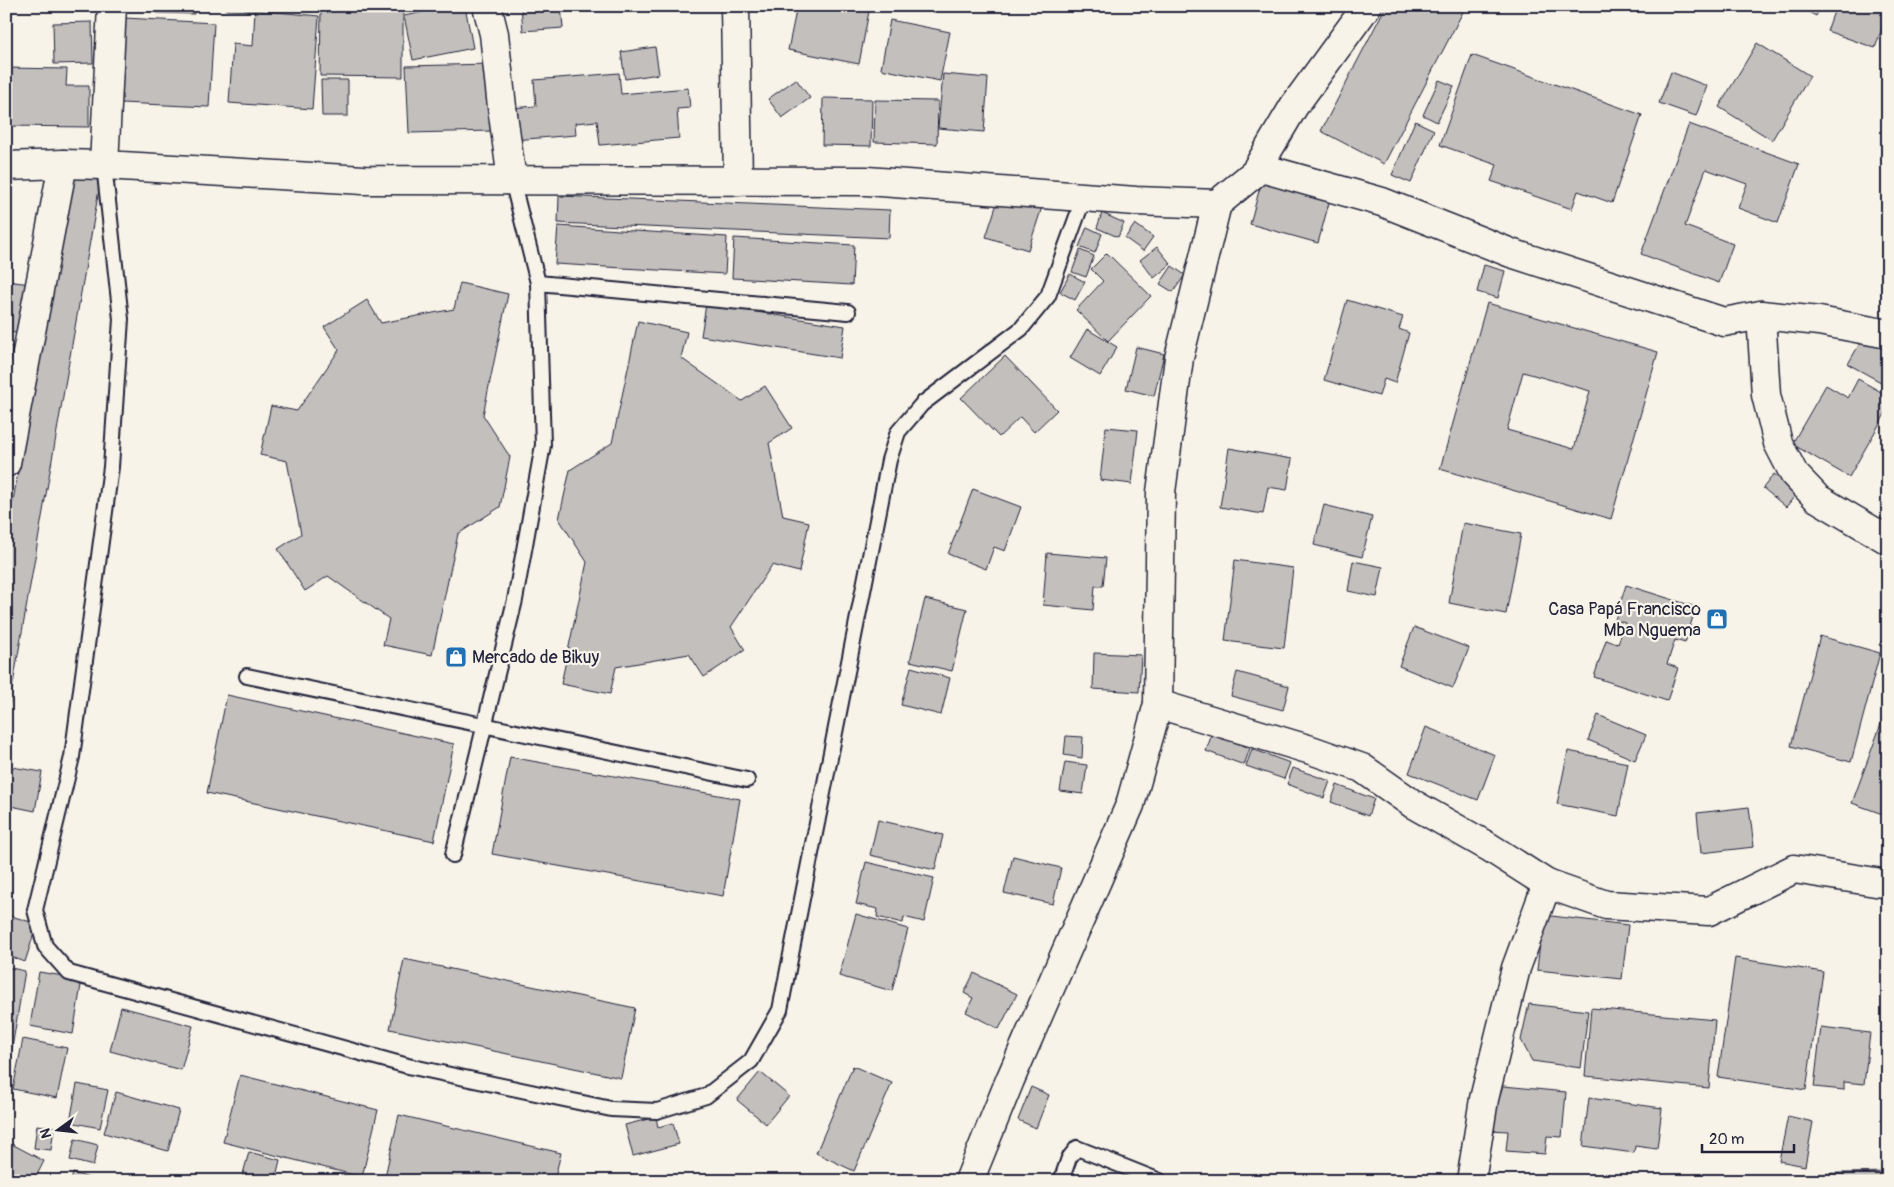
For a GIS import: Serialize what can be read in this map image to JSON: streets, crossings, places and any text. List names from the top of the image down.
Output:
{
  "places": {
    "shop": ["Casa Papá Francisco Mba Nguema", "Mercado de Bikuy"]
  },
  "scale_bar": "20 m",
  "north": "left"
}
